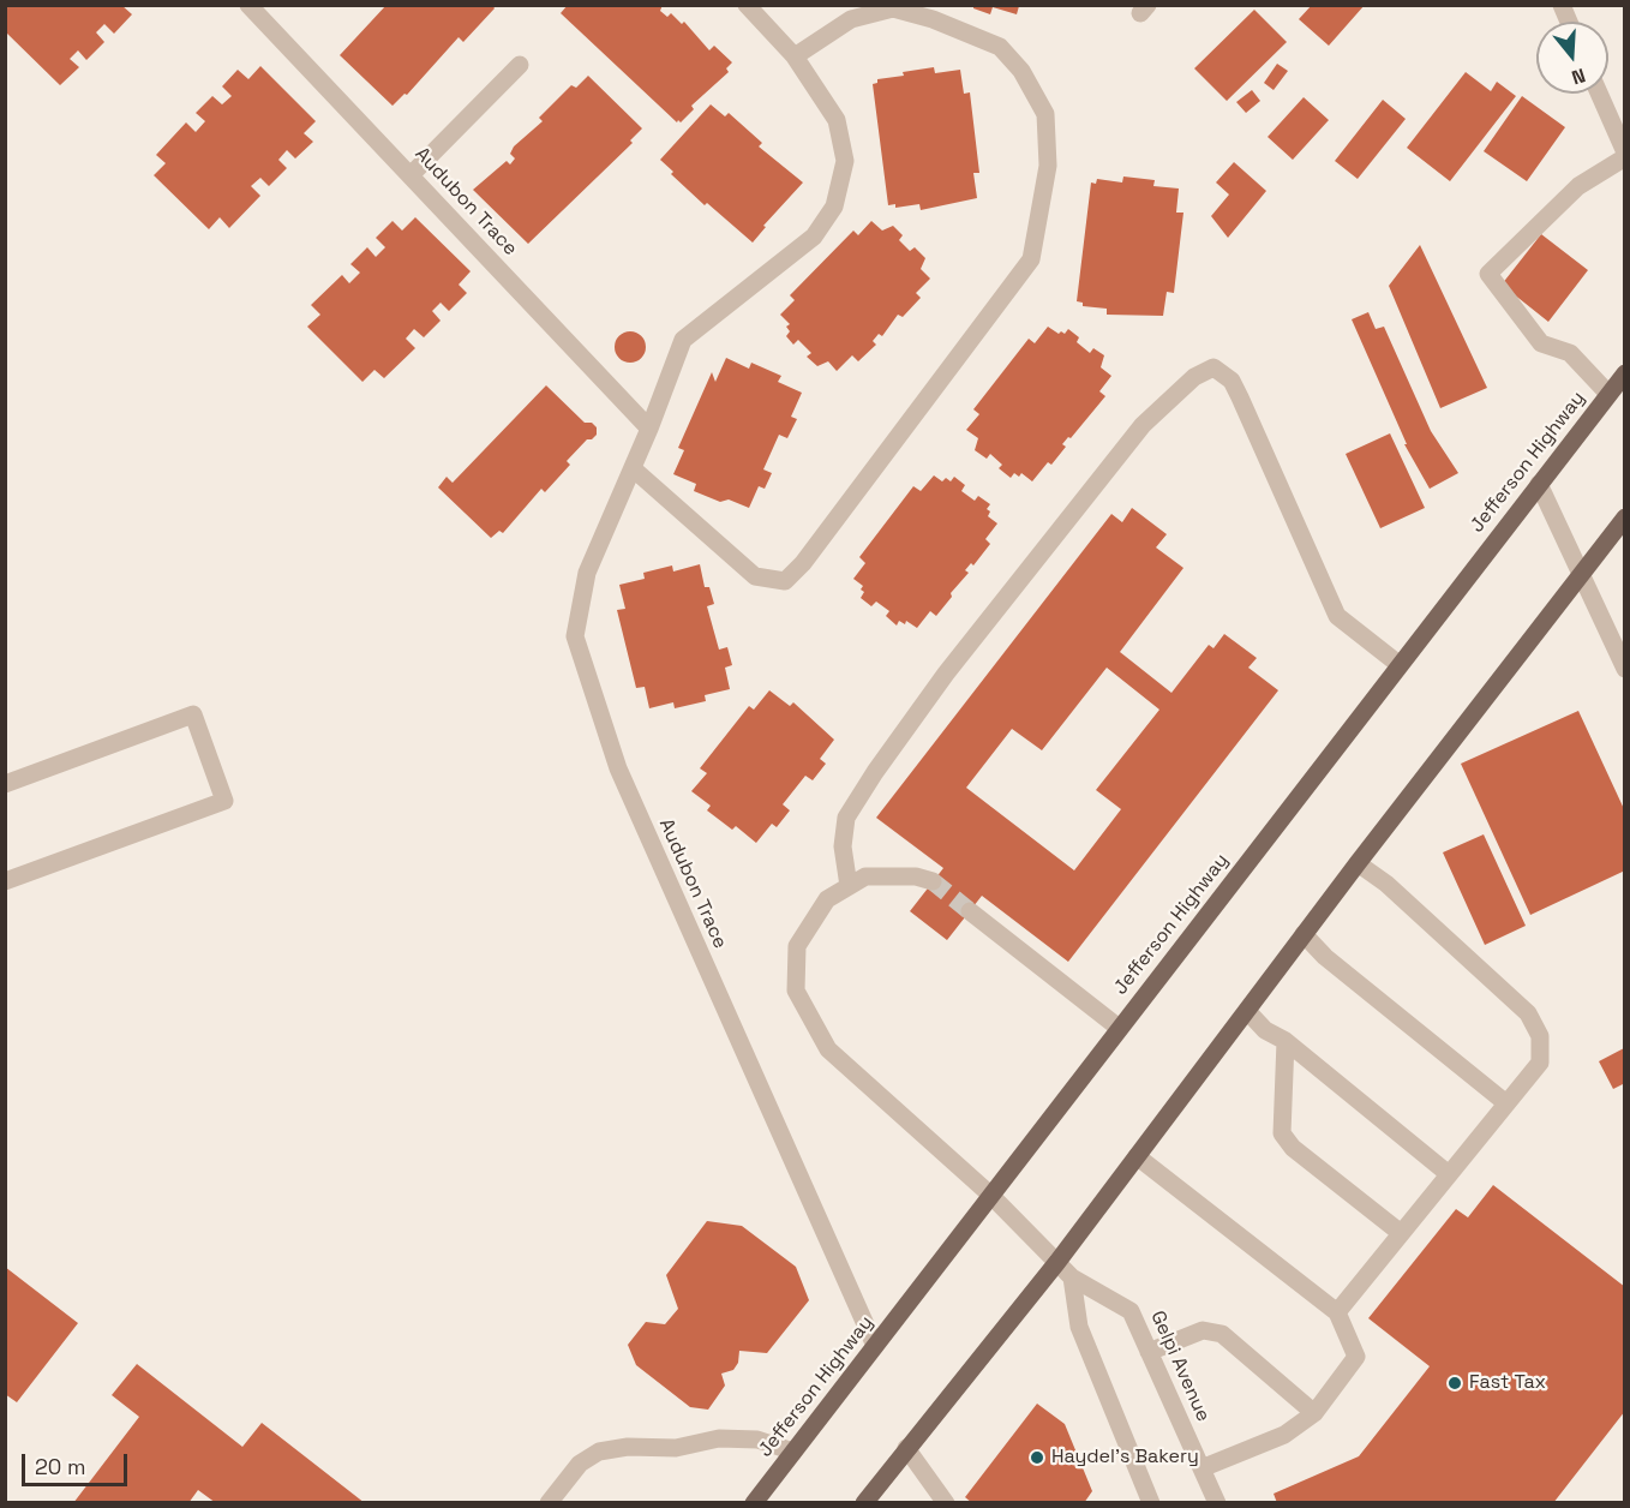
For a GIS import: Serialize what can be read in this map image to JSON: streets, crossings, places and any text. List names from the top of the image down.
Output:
{
  "streets": {
    "main road": ["Jefferson Highway"],
    "street": ["Audubon Trace", "Gelpi Avenue"]
  },
  "crossings": [
    ["Audubon Trace", "Jefferson Highway"],
    ["Jefferson Highway", "Gelpi Avenue"]
  ],
  "places": ["Fast Tax", "Haydel's Bakery"],
  "scale_bar": "20 m",
  "north": "bottom"
}
